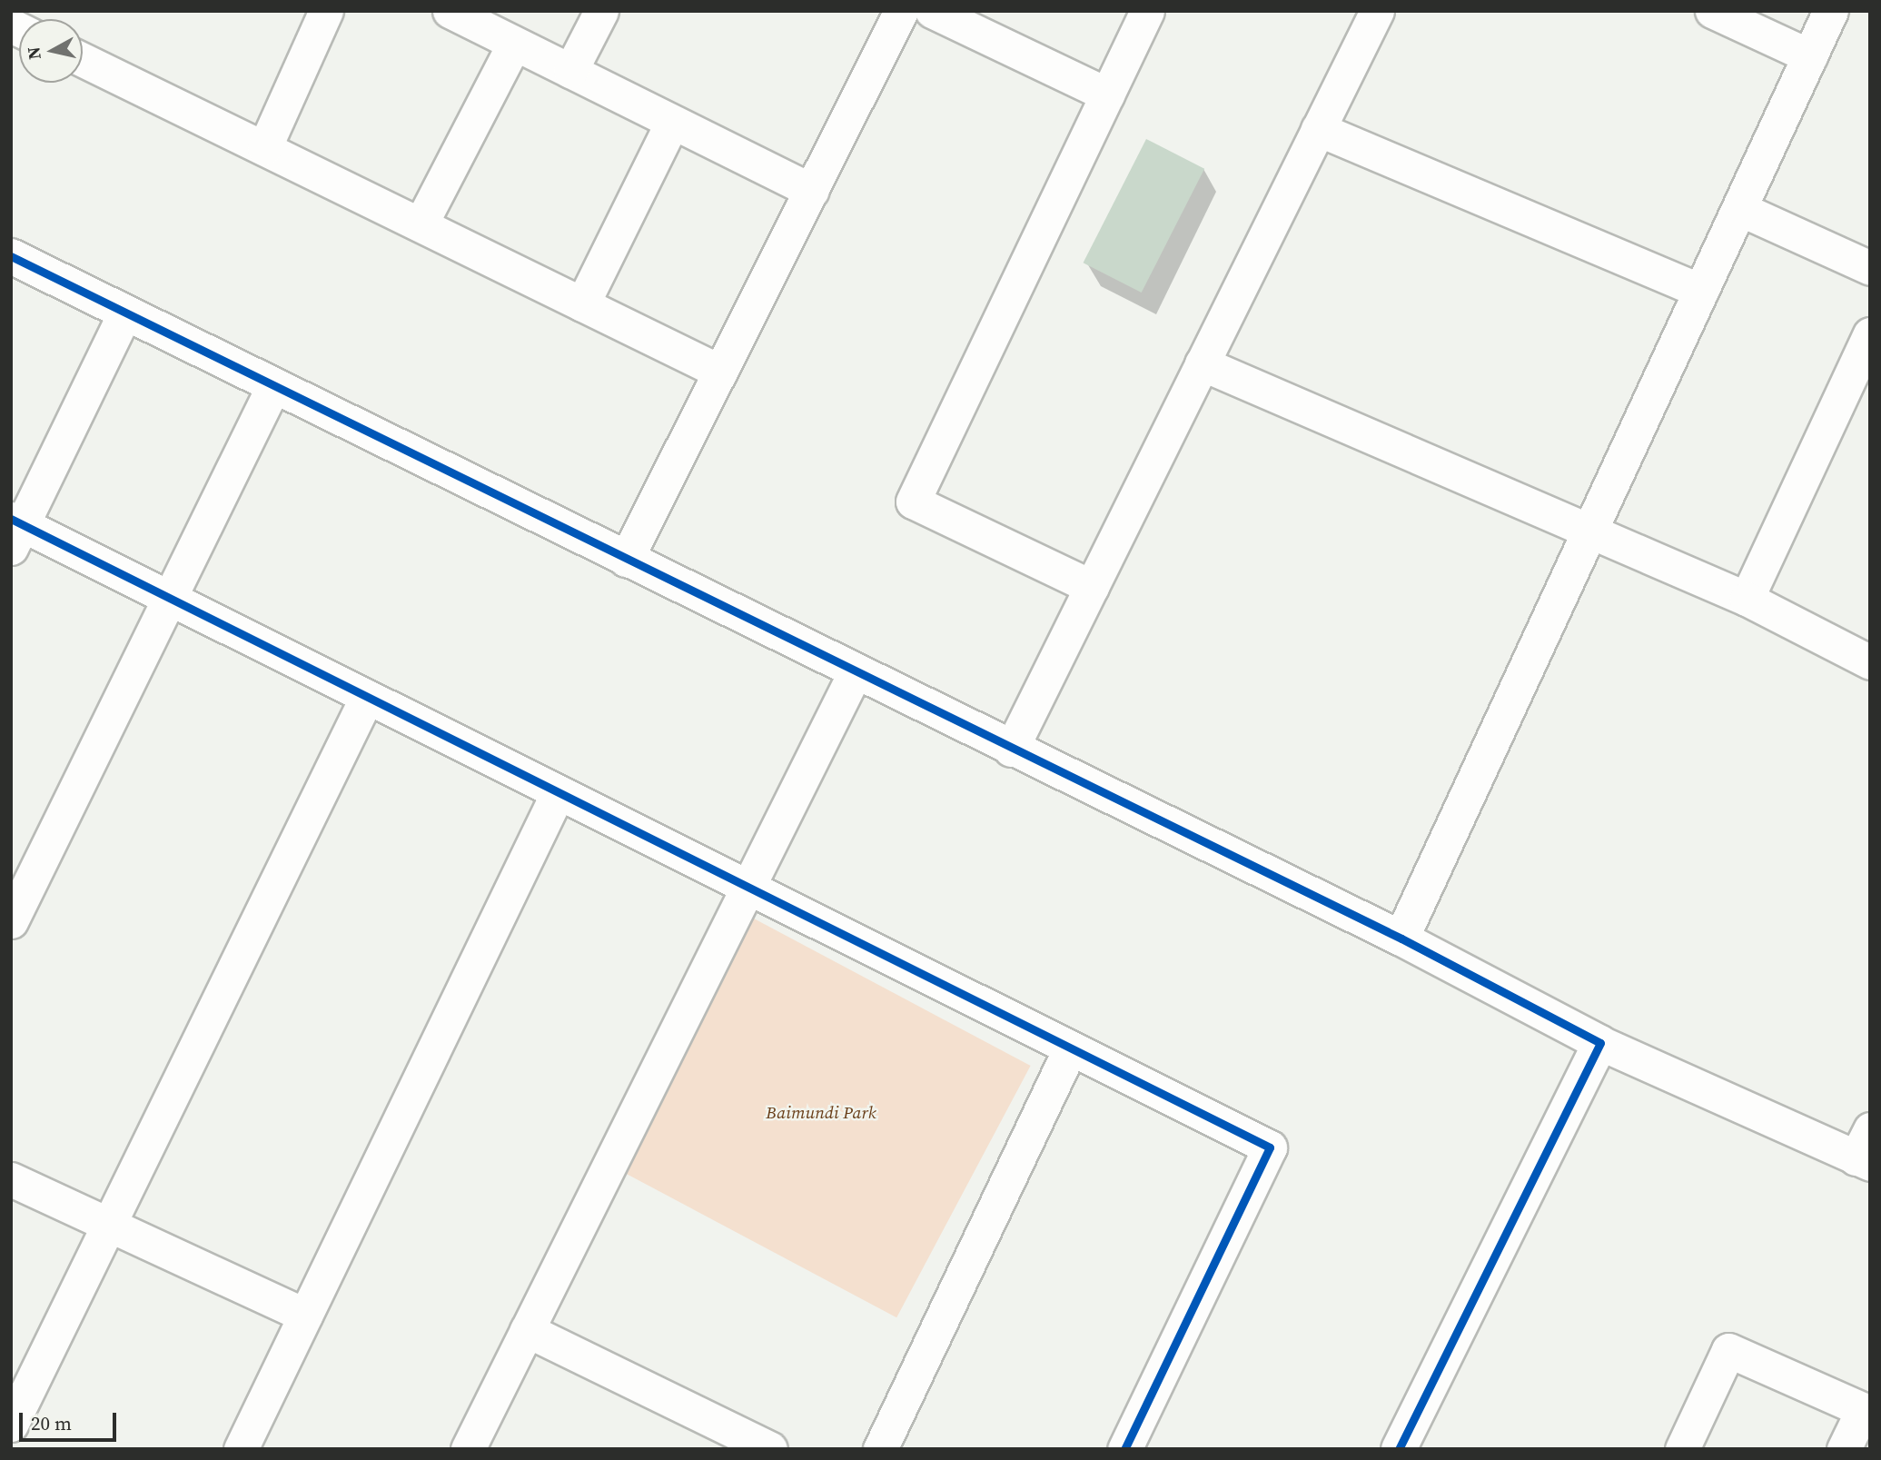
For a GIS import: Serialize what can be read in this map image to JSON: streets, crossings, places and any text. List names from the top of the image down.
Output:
{
  "parks": ["Baimundi Park"],
  "scale_bar": "20 m",
  "north": "left"
}
